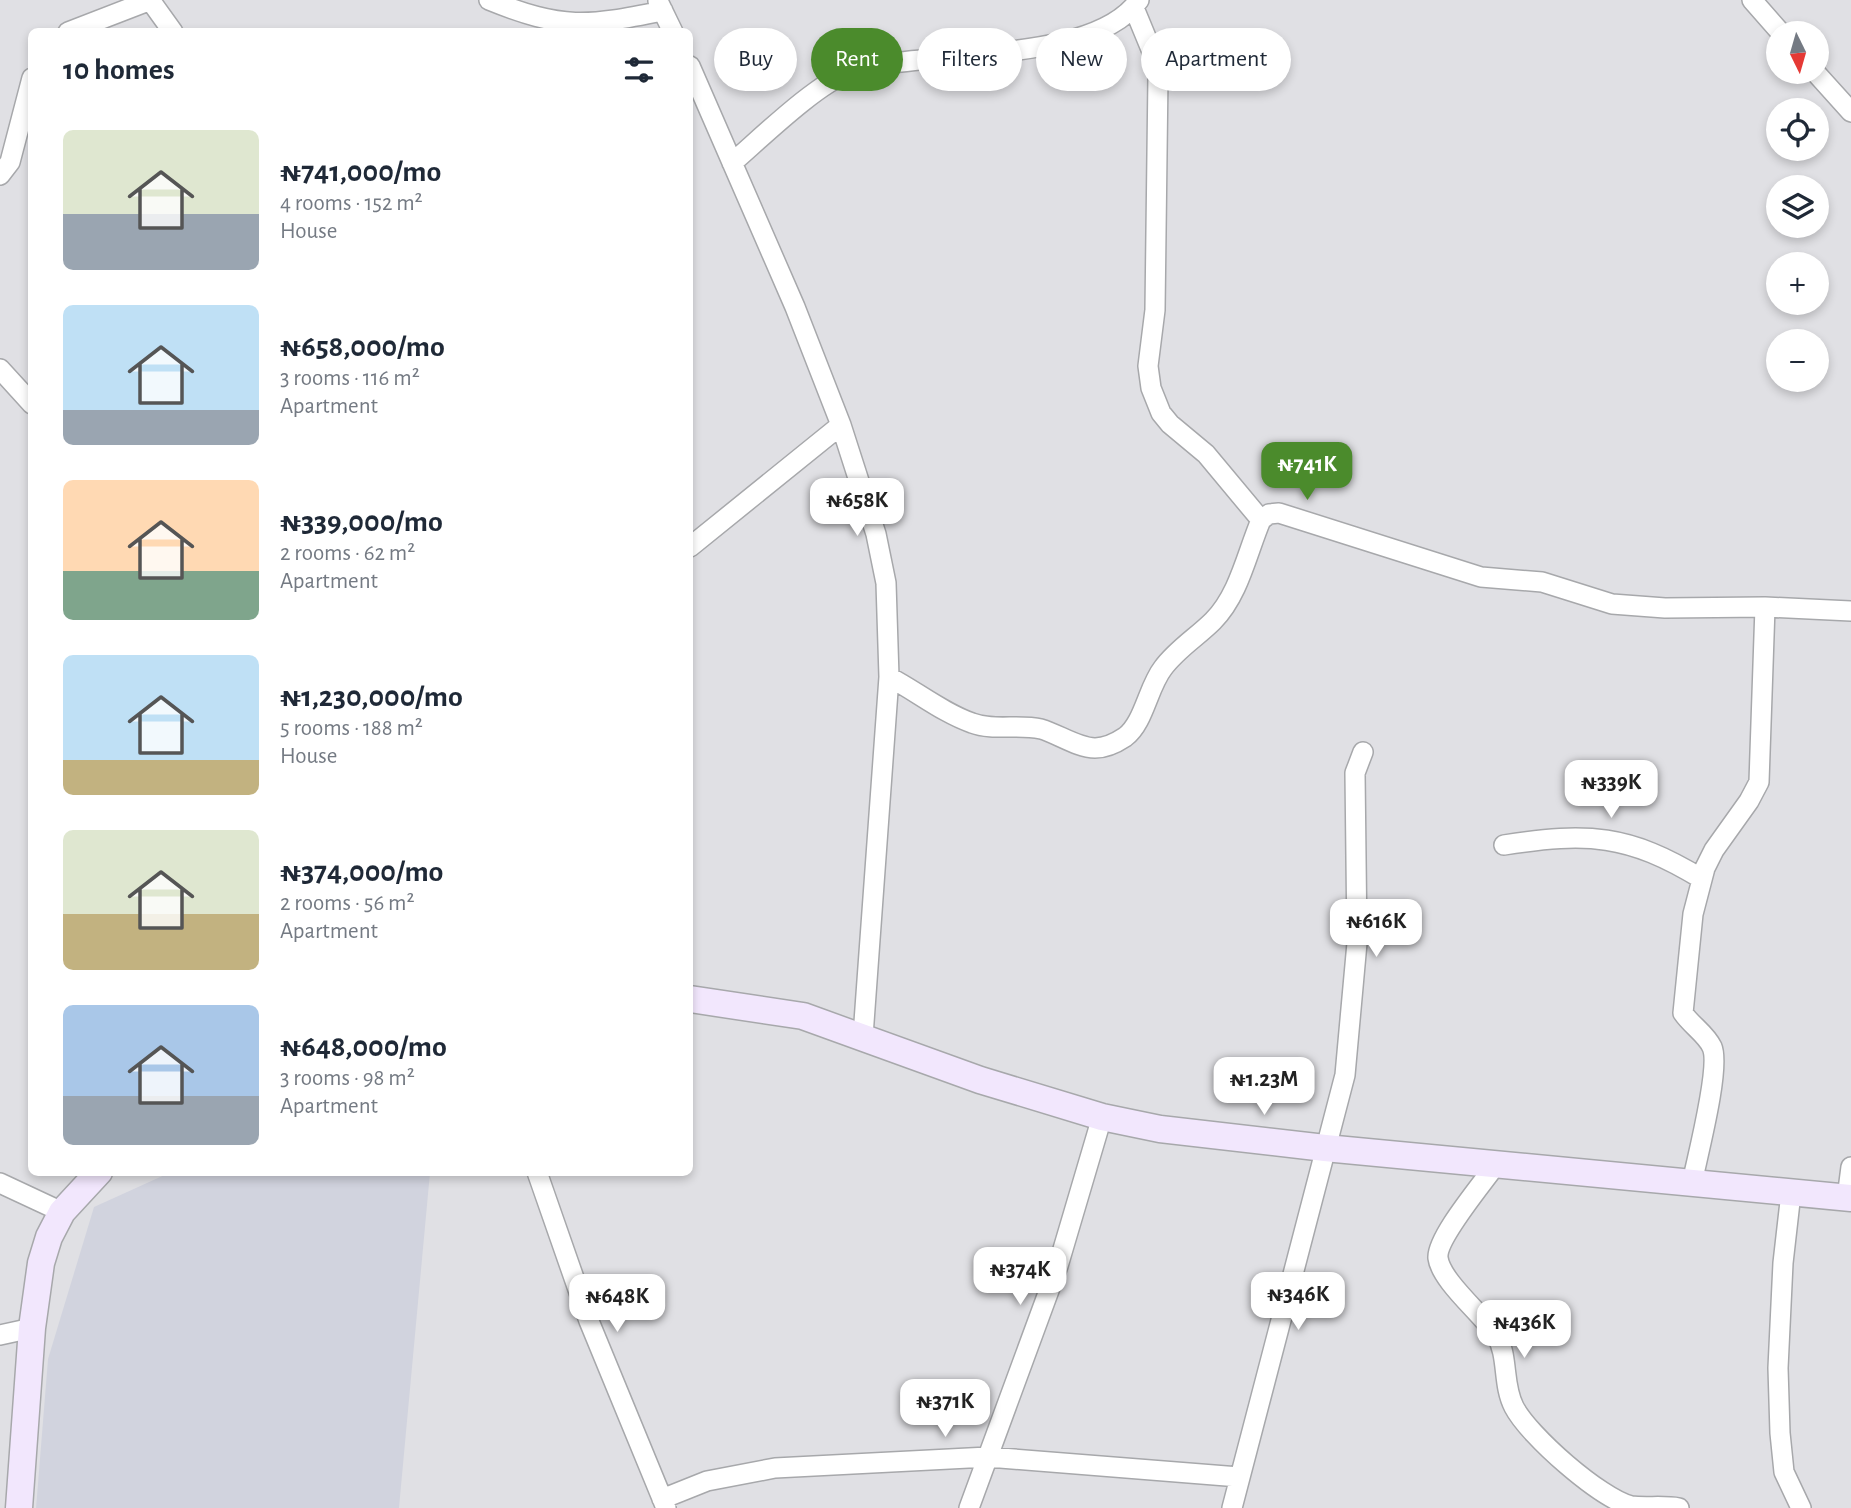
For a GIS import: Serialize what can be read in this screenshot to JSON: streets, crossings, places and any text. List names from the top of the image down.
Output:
{
  "north": "bottom",
  "page": {
    "map_buttons": ["+", "−"],
    "chip": [
      "Buy",
      "Rent",
      "Filters",
      "New",
      "Apartment"
    ],
    "heading": "10 homes",
    "list": [
      {
        "name": "₦741,000/mo",
        "note": "4 rooms · 152 m² · House"
      },
      {
        "name": "₦658,000/mo",
        "note": "3 rooms · 116 m² · Apartment"
      },
      {
        "name": "₦339,000/mo",
        "note": "2 rooms · 62 m² · Apartment"
      },
      {
        "name": "₦1,230,000/mo",
        "note": "5 rooms · 188 m² · House"
      },
      {
        "name": "₦374,000/mo",
        "note": "2 rooms · 56 m² · Apartment"
      },
      {
        "name": "₦648,000/mo",
        "note": "3 rooms · 98 m² · Apartment"
      }
    ],
    "price": [
      "₦741K",
      "₦658K",
      "₦339K",
      "₦616K",
      "₦1.23M",
      "₦374K",
      "₦346K",
      "₦648K",
      "₦436K",
      "₦371K"
    ]
  }
}
